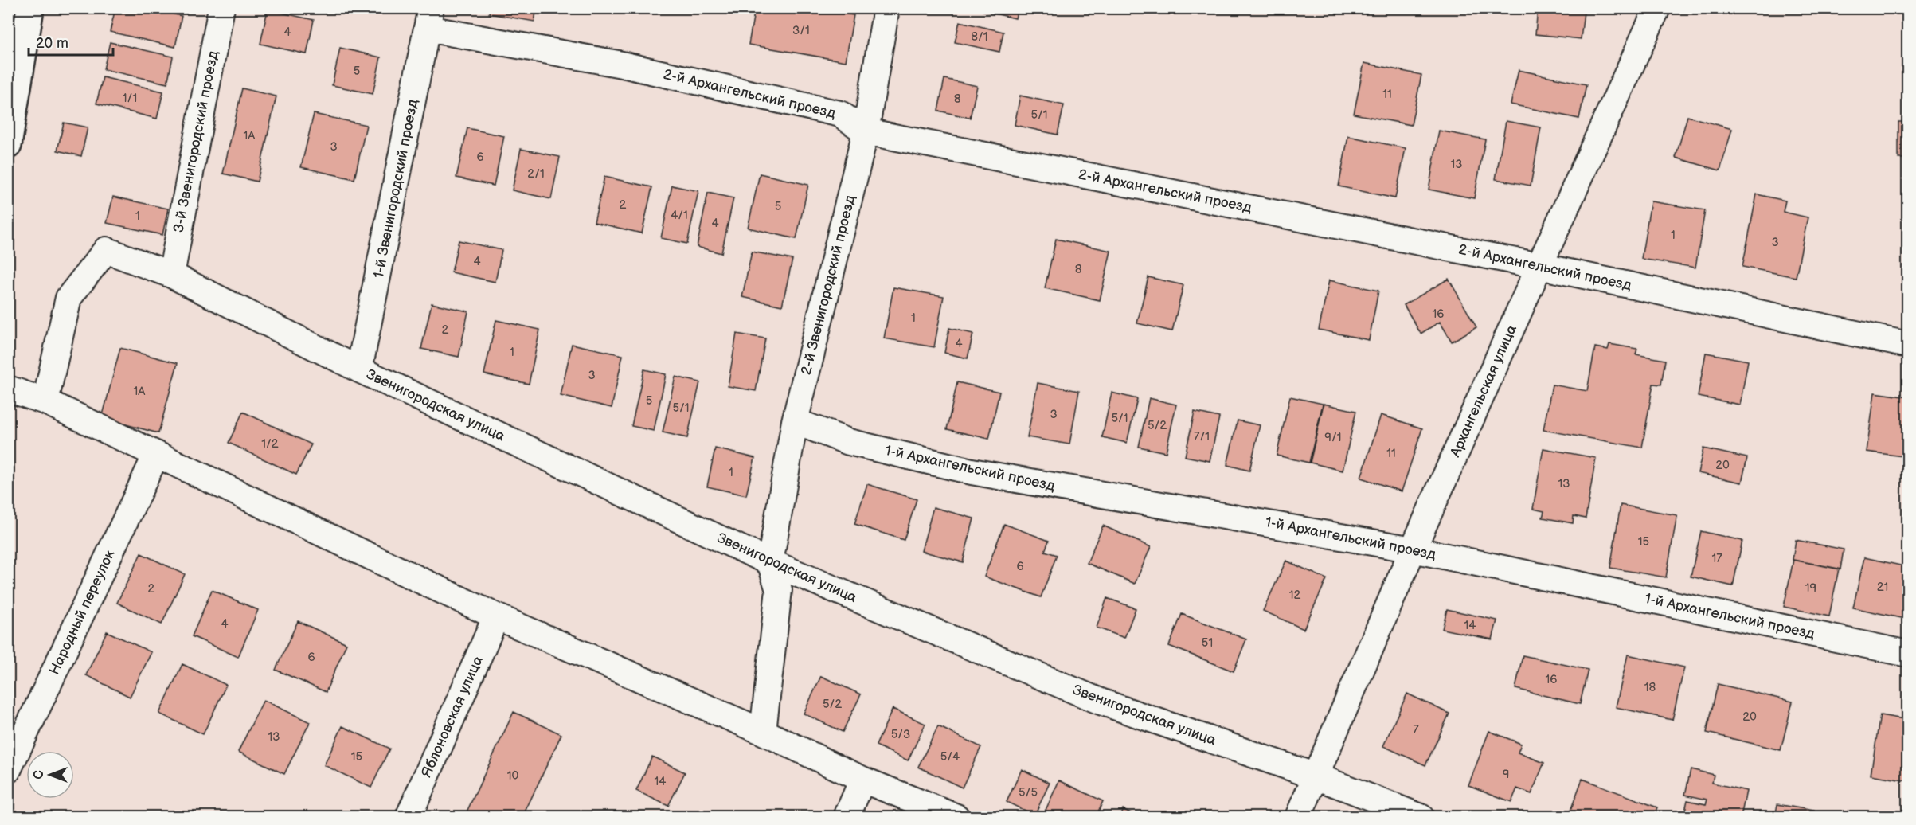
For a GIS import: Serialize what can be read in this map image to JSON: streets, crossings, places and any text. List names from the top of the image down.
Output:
{
  "streets": {
    "street": [
      "2-й Архангельский проезд",
      "3-й Звенигородский проезд",
      "1-й Звенигородский проезд",
      "2-й Звенигородский проезд",
      "Архангельская улица",
      "Звенигородская улица",
      "1-й Архангельский проезд",
      "Народный переулок",
      "Яблоновская улица"
    ]
  },
  "crossings": [
    ["2-й Архангельский проезд", "1-й Звенигородский проезд"],
    ["2-й Архангельский проезд", "2-й Звенигородский проезд"],
    ["2-й Архангельский проезд", "Архангельская улица"],
    ["3-й Звенигородский проезд", "Звенигородская улица"],
    ["1-й Звенигородский проезд", "Звенигородская улица"],
    ["2-й Звенигородский проезд", "Звенигородская улица"],
    ["2-й Звенигородский проезд", "1-й Архангельский проезд"],
    ["Архангельская улица", "Звенигородская улица"],
    ["Архангельская улица", "1-й Архангельский проезд"]
  ],
  "house_numbers": [
    "3/1",
    "4",
    "8/1",
    "5",
    "11",
    "1/1",
    "8",
    "5/1",
    "1А",
    "3",
    "6",
    "13",
    "2/1",
    "2",
    "5",
    "4/1",
    "1",
    "4",
    "1",
    "3",
    "4",
    "8",
    "16",
    "1",
    "2",
    "4",
    "1",
    "3",
    "1А",
    "5",
    "5/1",
    "3",
    "5/1",
    "5/2",
    "7/1",
    "9/1",
    "1/2",
    "11",
    "20",
    "1",
    "13",
    "15",
    "17",
    "6",
    "21",
    "19",
    "2",
    "12",
    "4",
    "14",
    "51",
    "6",
    "16",
    "18",
    "5/2",
    "20",
    "7",
    "5/3",
    "13",
    "15",
    "5/4",
    "9",
    "10",
    "14",
    "5/5"
  ],
  "scale_bar": "20 m",
  "north": "left"
}
